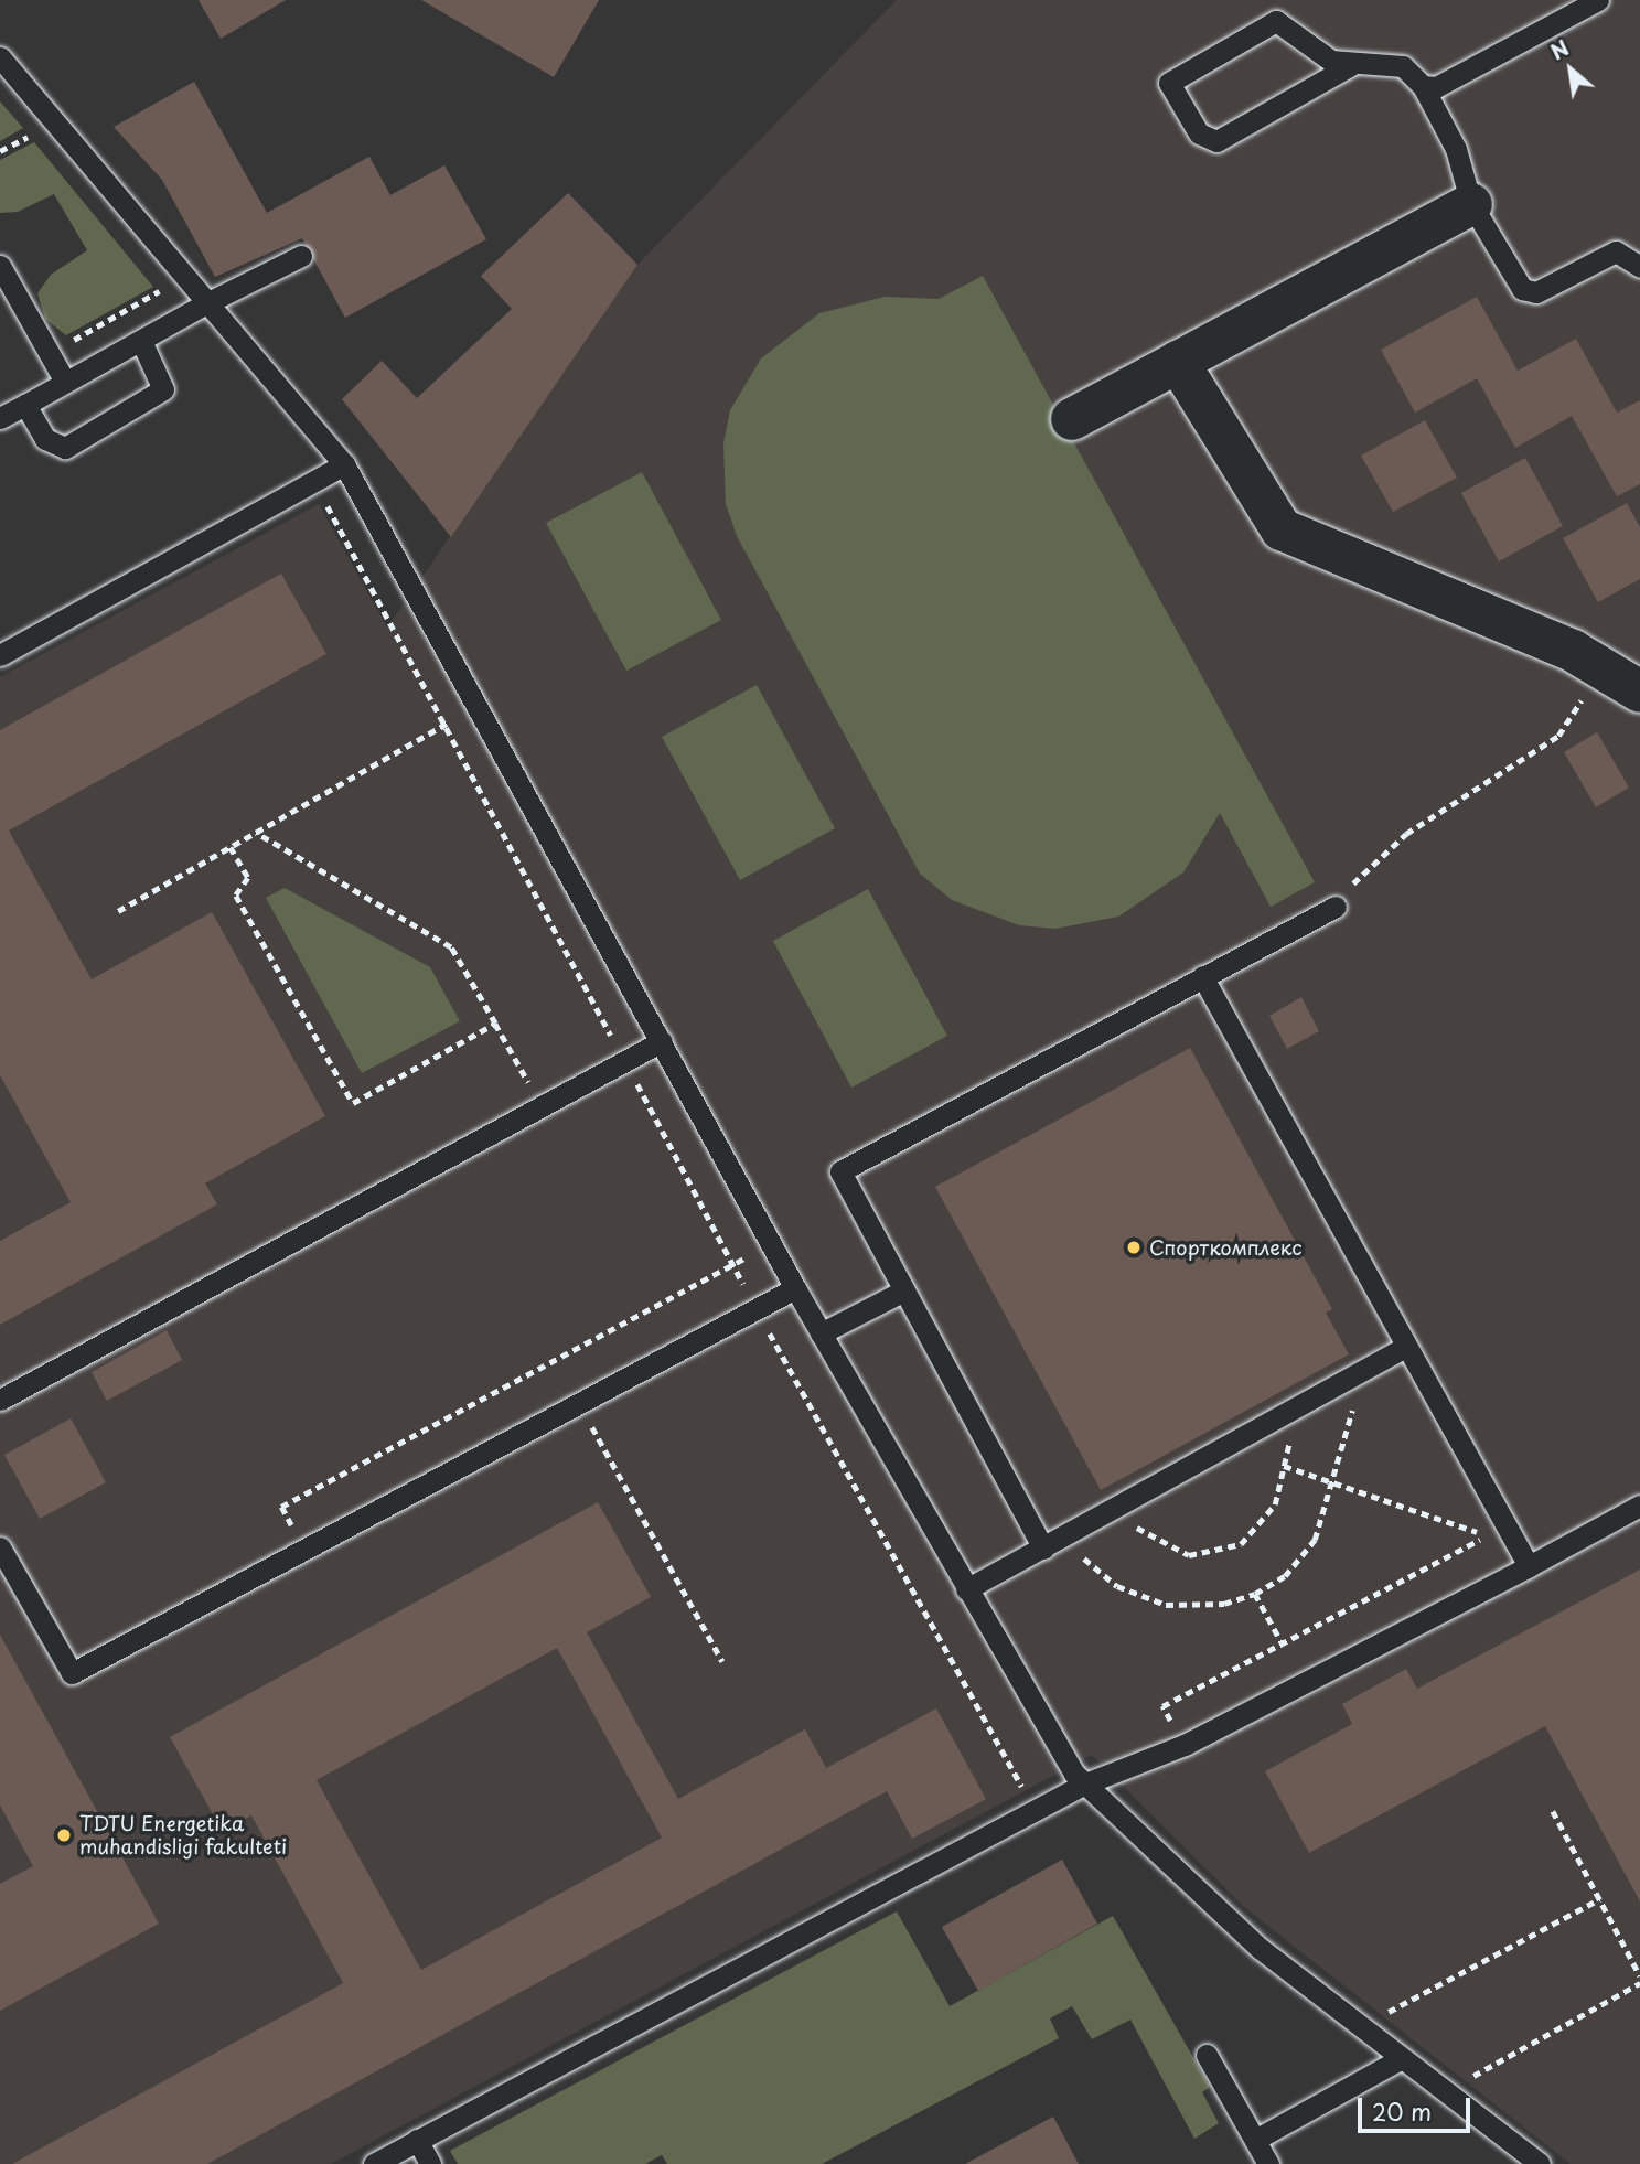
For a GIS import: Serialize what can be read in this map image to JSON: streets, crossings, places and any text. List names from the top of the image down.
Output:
{
  "places": ["Спорткомплекс", "TDTU Energetika muhandisligi fakulteti"],
  "scale_bar": "20 m",
  "north": "top left"
}
